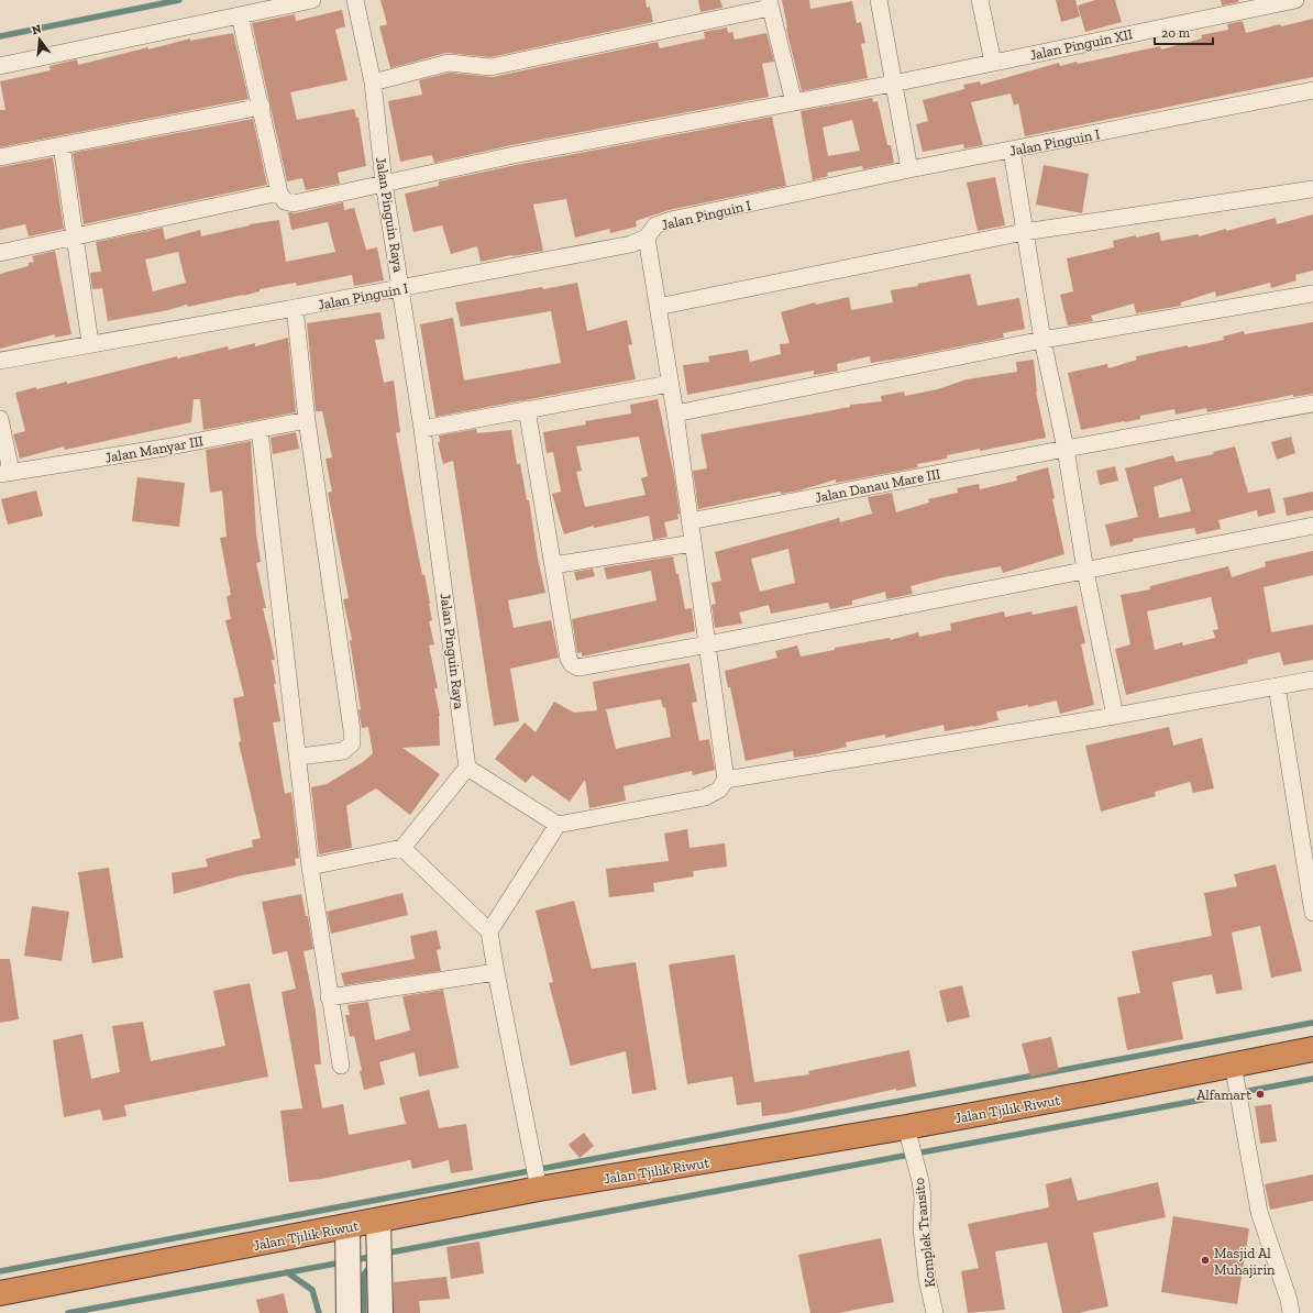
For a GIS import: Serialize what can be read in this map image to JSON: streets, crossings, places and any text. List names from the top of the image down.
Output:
{
  "streets": {
    "highway": ["Jalan Tjilik Riwut"],
    "street": [
      "Jalan Pinguin XII",
      "Jalan Pinguin I",
      "Jalan Pinguin Raya",
      "Jalan Manyar III",
      "Jalan Danau Mare III",
      "Komplek Transito"
    ]
  },
  "crossings": [
    ["Jalan Pinguin XII", "Jalan Pinguin Raya"],
    ["Jalan Pinguin I", "Jalan Pinguin Raya"],
    ["Jalan Tjilik Riwut", "Komplek Transito"]
  ],
  "places": ["Alfamart", "Masjid Al Muhajirin"],
  "scale_bar": "20 m",
  "north": "top"
}
